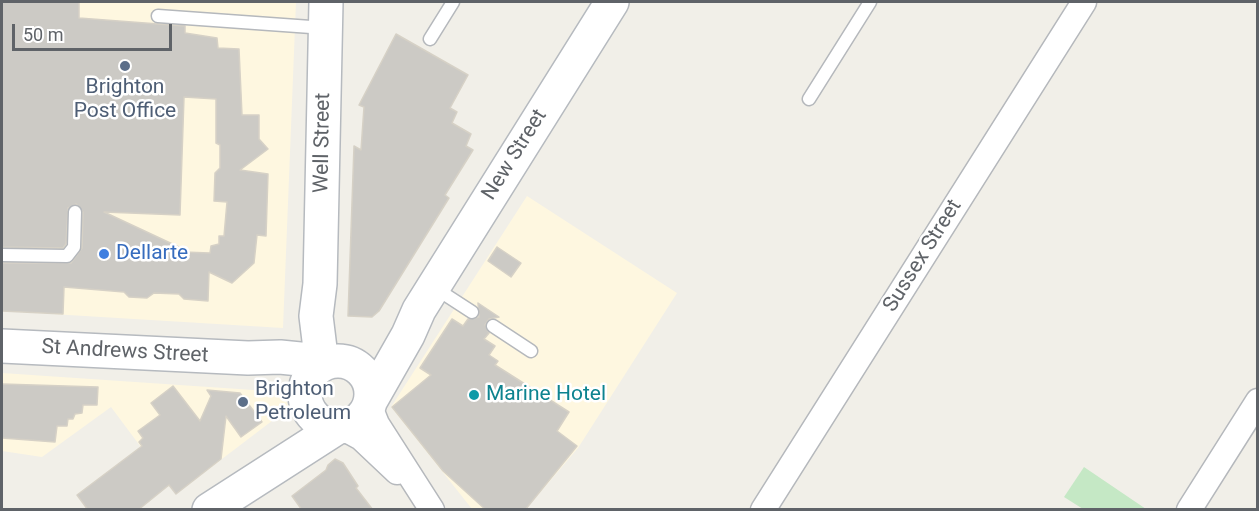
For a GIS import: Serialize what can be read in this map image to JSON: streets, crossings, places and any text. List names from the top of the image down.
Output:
{
  "streets": {
    "main road": ["Well Street", "New Street", "St Andrews Street"],
    "street": ["Sussex Street"]
  },
  "crossings": [
    ["Well Street", "New Street"],
    ["Well Street", "St Andrews Street"],
    ["New Street", "St Andrews Street"]
  ],
  "places": [
    "Brighton Post Office",
    "Dellarte",
    "Marine Hotel",
    "Brighton Petroleum"
  ],
  "scale_bar": "50 m"
}
